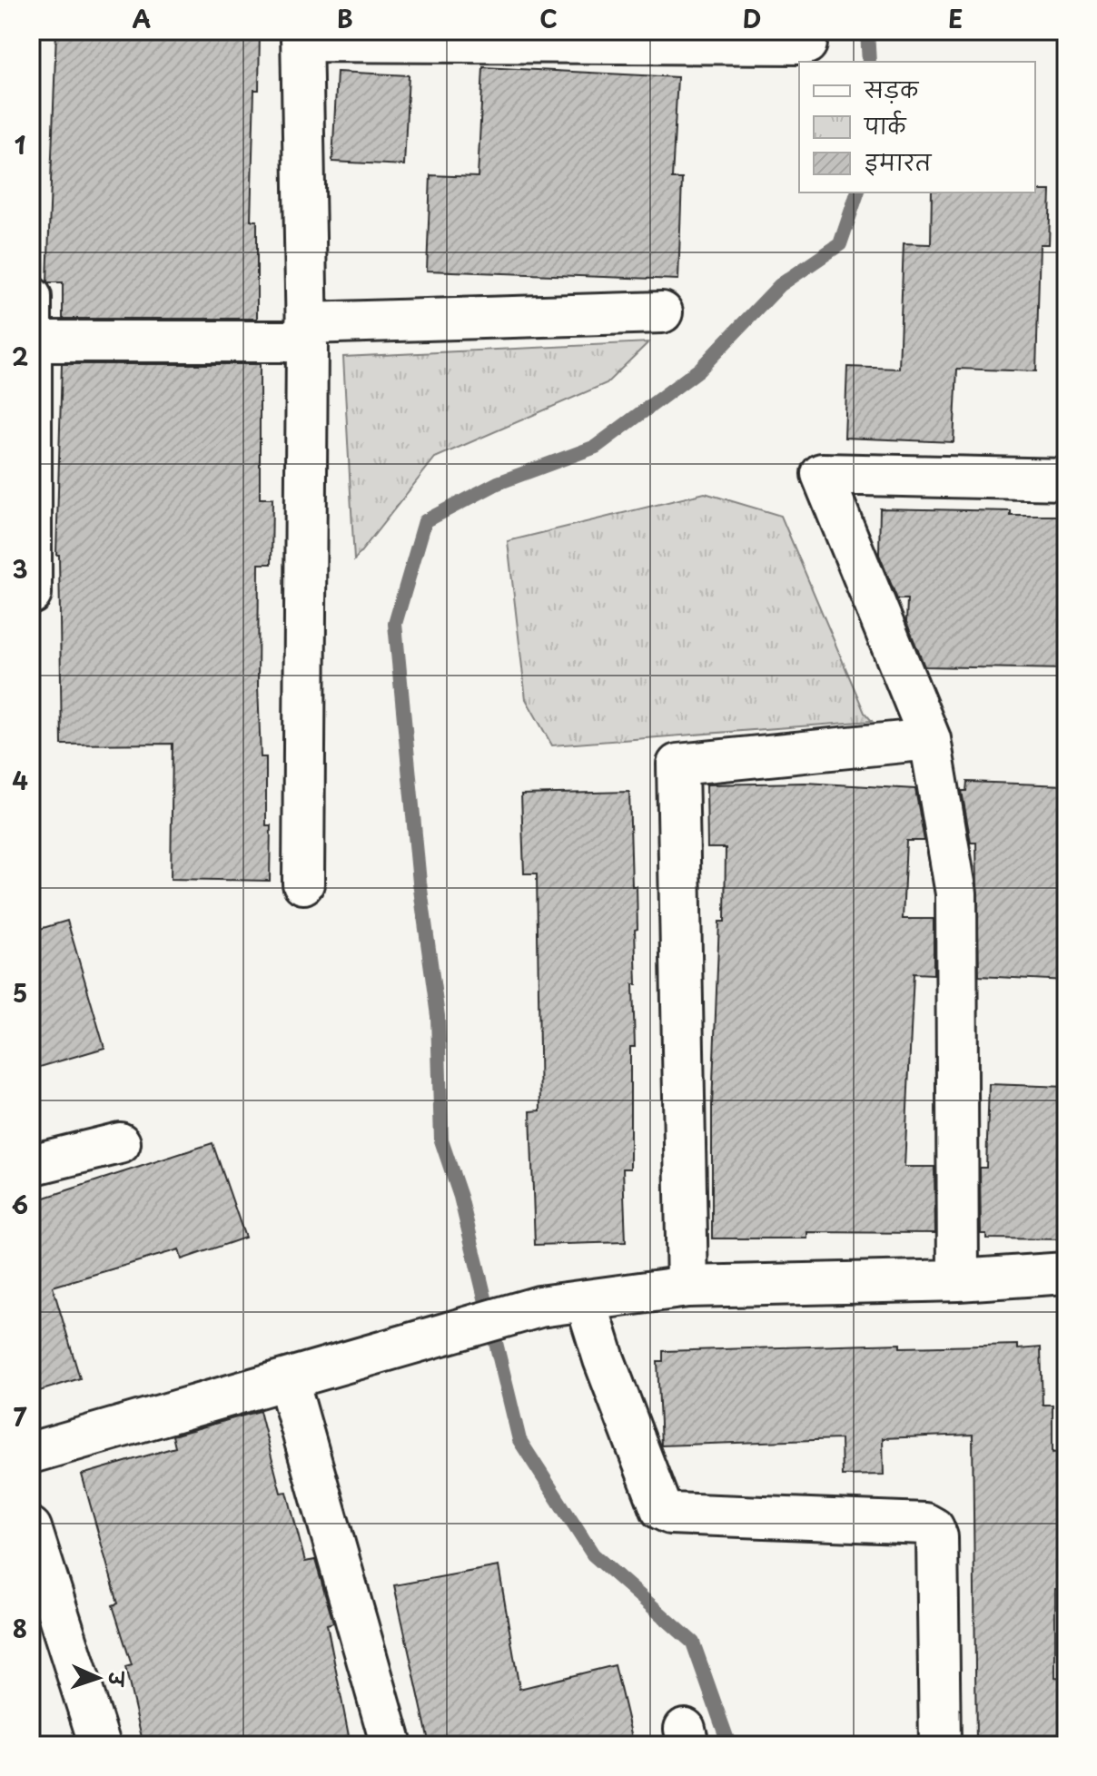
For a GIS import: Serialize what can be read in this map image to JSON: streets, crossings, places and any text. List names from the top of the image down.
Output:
{
  "legend": ["सड़क", "पार्क", "इमारत"],
  "north": "right",
  "grid": {
    "columns": [
      "A",
      "B",
      "C",
      "D",
      "E"
    ],
    "rows": [
      "1",
      "2",
      "3",
      "4",
      "5",
      "6",
      "7",
      "8"
    ]
  }
}
